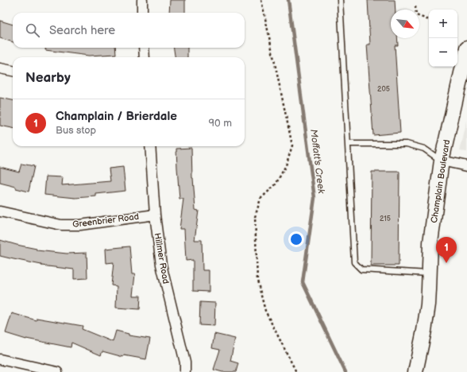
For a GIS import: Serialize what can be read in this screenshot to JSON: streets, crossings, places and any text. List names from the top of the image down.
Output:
{
  "streets": {
    "street": ["Champlain Boulevard", "Greenbrier Road", "Hillmer Road"]
  },
  "crossings": [
    ["Greenbrier Road", "Hillmer Road"]
  ],
  "water": ["Moffatt's Creek"],
  "house_numbers": ["205", "215"],
  "north": "bottom right",
  "page": {
    "map_buttons": ["+", "−"],
    "search": "Search here",
    "heading": "Nearby",
    "list": [
      {
        "mark": "1",
        "name": "Champlain / Brierdale",
        "note": "Bus stop",
        "value": "90 m"
      }
    ],
    "pins": "1"
  }
}
